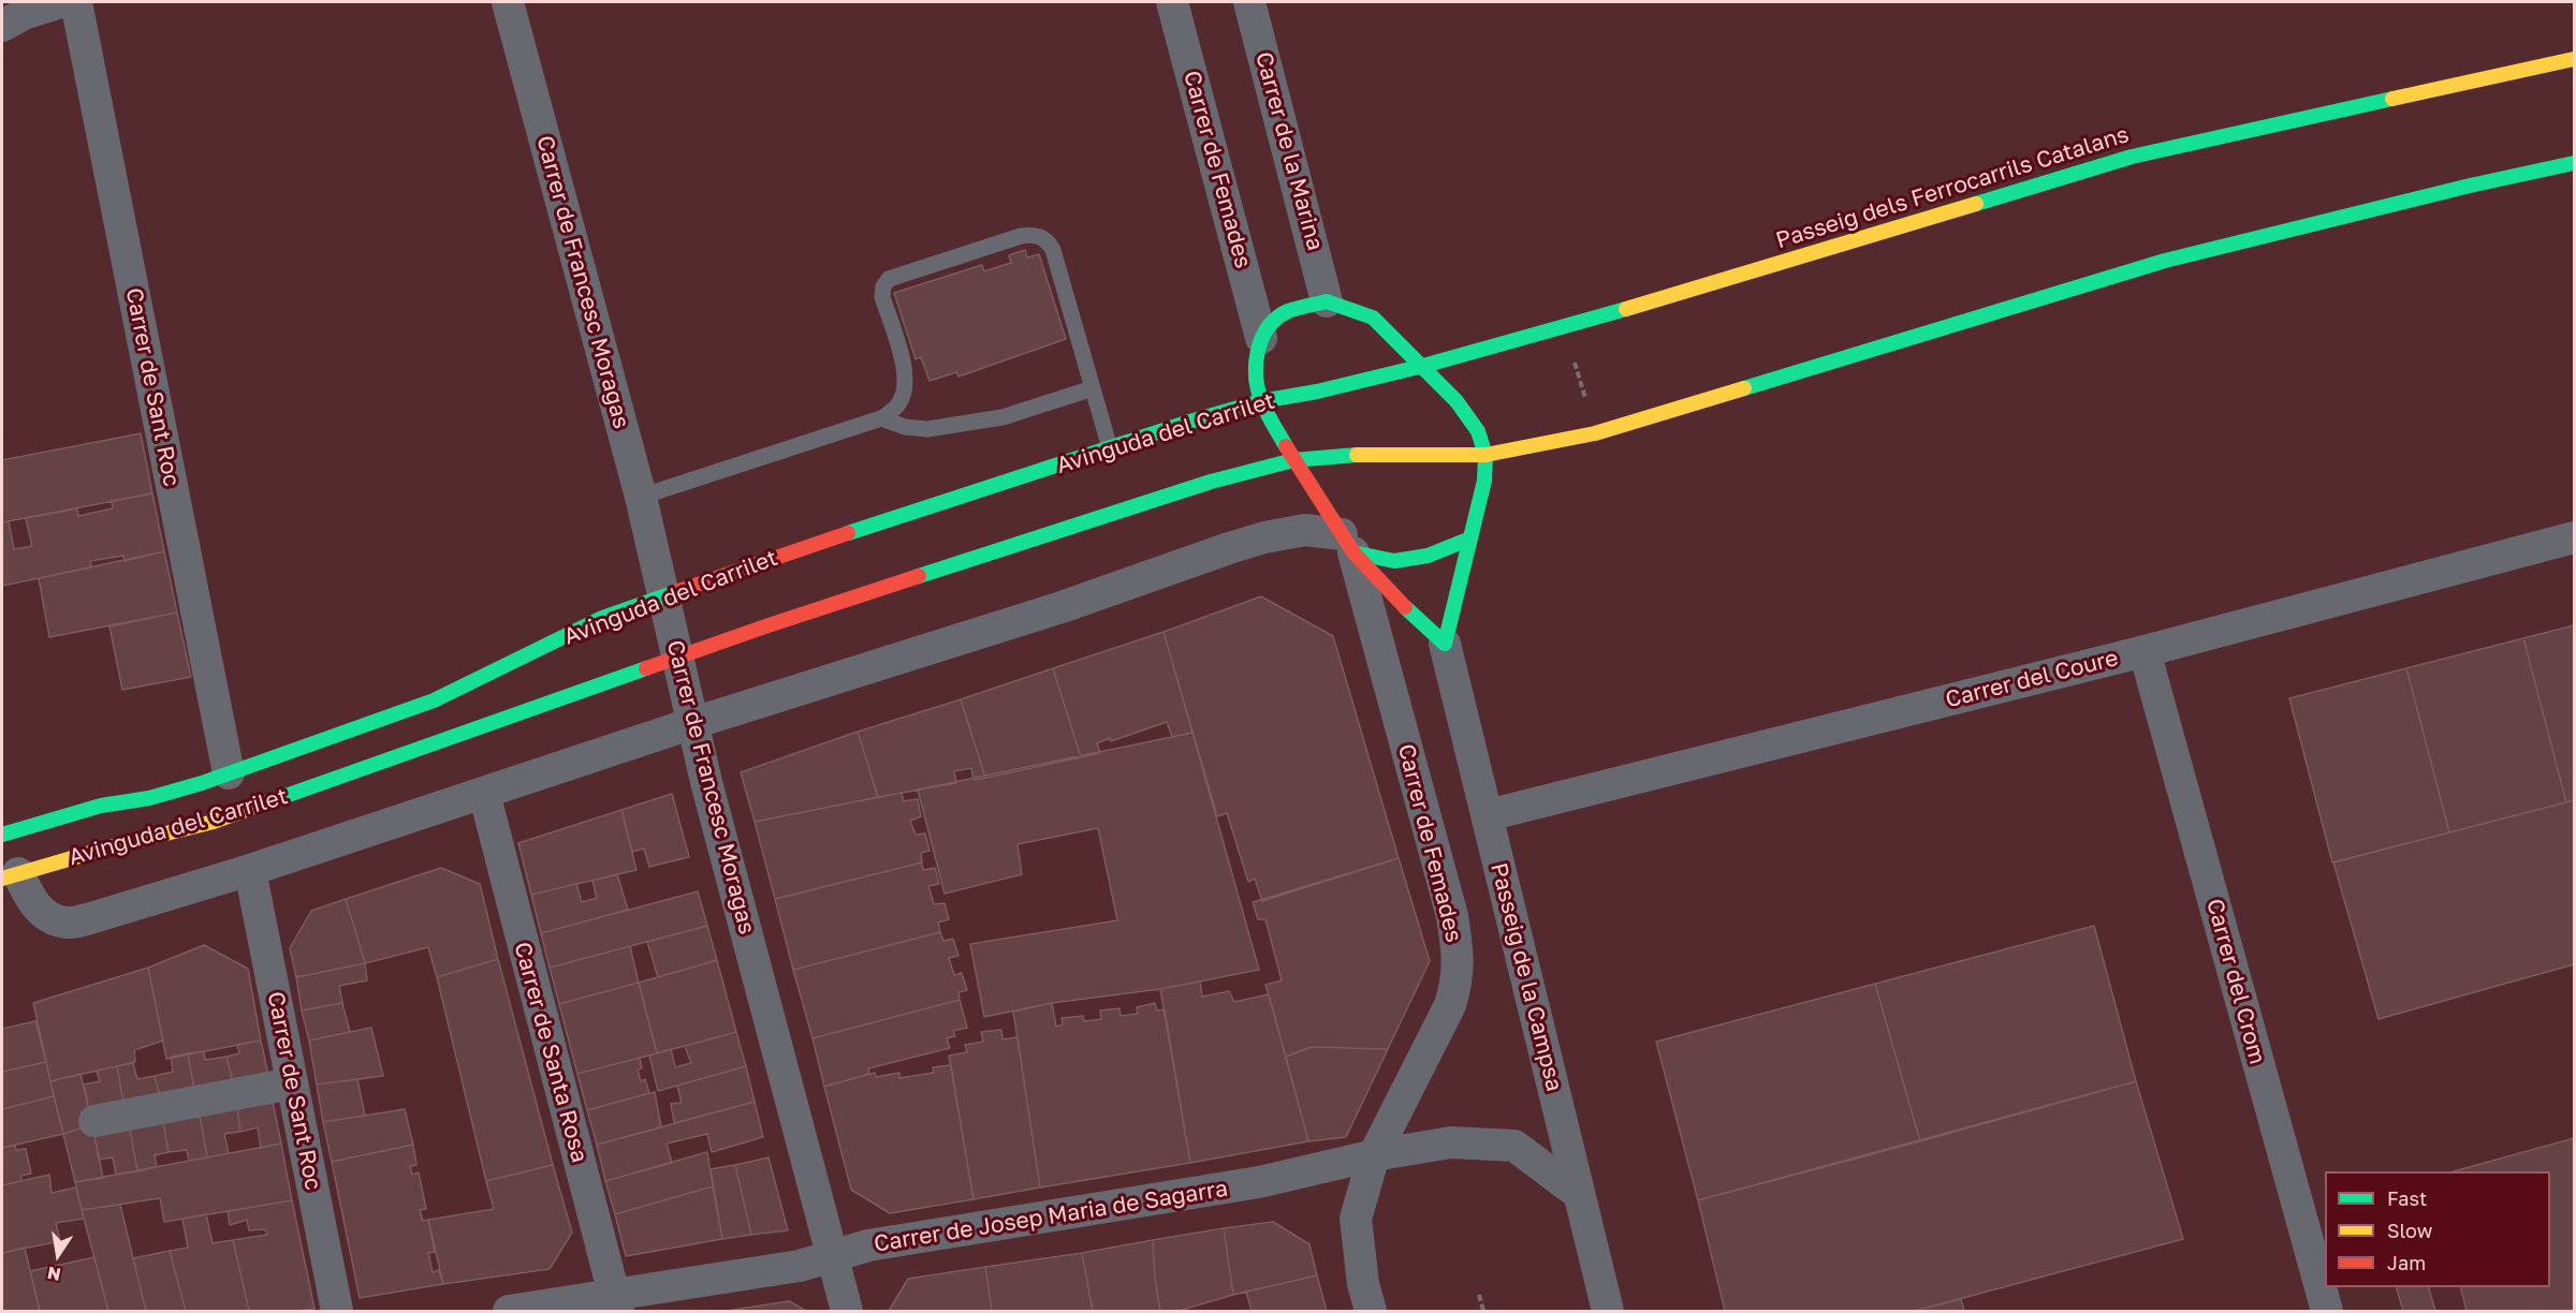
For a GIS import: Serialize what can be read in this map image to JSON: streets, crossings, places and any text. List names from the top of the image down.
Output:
{
  "streets": {
    "main road": ["Passeig dels Ferrocarrils Catalans", "Avinguda del Carrilet"],
    "street": [
      "Carrer de la Marina",
      "Carrer de Femades",
      "Carrer de Francesc Moragas",
      "Carrer de Sant Roc",
      "Carrer del Coure",
      "Passeig de la Campsa",
      "Carrer del Crom",
      "Carrer de Santa Rosa",
      "Carrer de Josep Maria de Sagarra"
    ]
  },
  "crossings": [
    ["Carrer de Femades", "Avinguda del Carrilet"],
    ["Carrer de Femades", "Carrer de Josep Maria de Sagarra"],
    ["Passeig dels Ferrocarrils Catalans", "Avinguda del Carrilet"],
    ["Carrer de Francesc Moragas", "Avinguda del Carrilet"],
    ["Carrer de Francesc Moragas", "Carrer de Josep Maria de Sagarra"],
    ["Carrer de Sant Roc", "Avinguda del Carrilet"],
    ["Avinguda del Carrilet", "Carrer de Santa Rosa"],
    ["Carrer del Coure", "Passeig de la Campsa"],
    ["Carrer del Coure", "Carrer del Crom"],
    ["Passeig de la Campsa", "Carrer de Josep Maria de Sagarra"],
    ["Carrer de Santa Rosa", "Carrer de Josep Maria de Sagarra"]
  ],
  "legend": ["Fast", "Slow", "Jam"],
  "north": "bottom"
}
